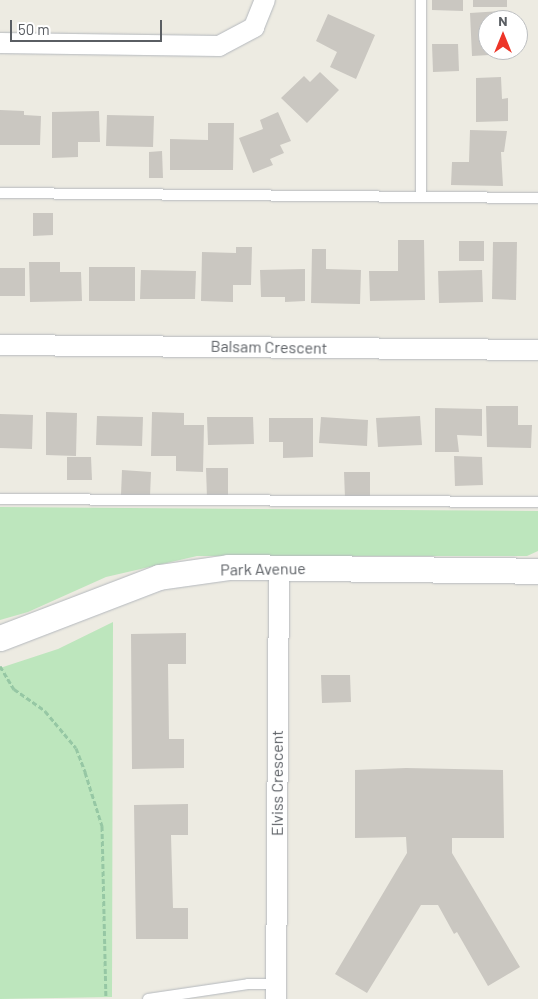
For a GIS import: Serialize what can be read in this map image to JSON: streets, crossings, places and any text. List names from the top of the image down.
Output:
{
  "streets": {
    "street": ["Balsam Crescent", "Park Avenue", "Elviss Crescent"]
  },
  "crossings": [
    ["Park Avenue", "Elviss Crescent"]
  ],
  "scale_bar": "50 m",
  "north": "top"
}
